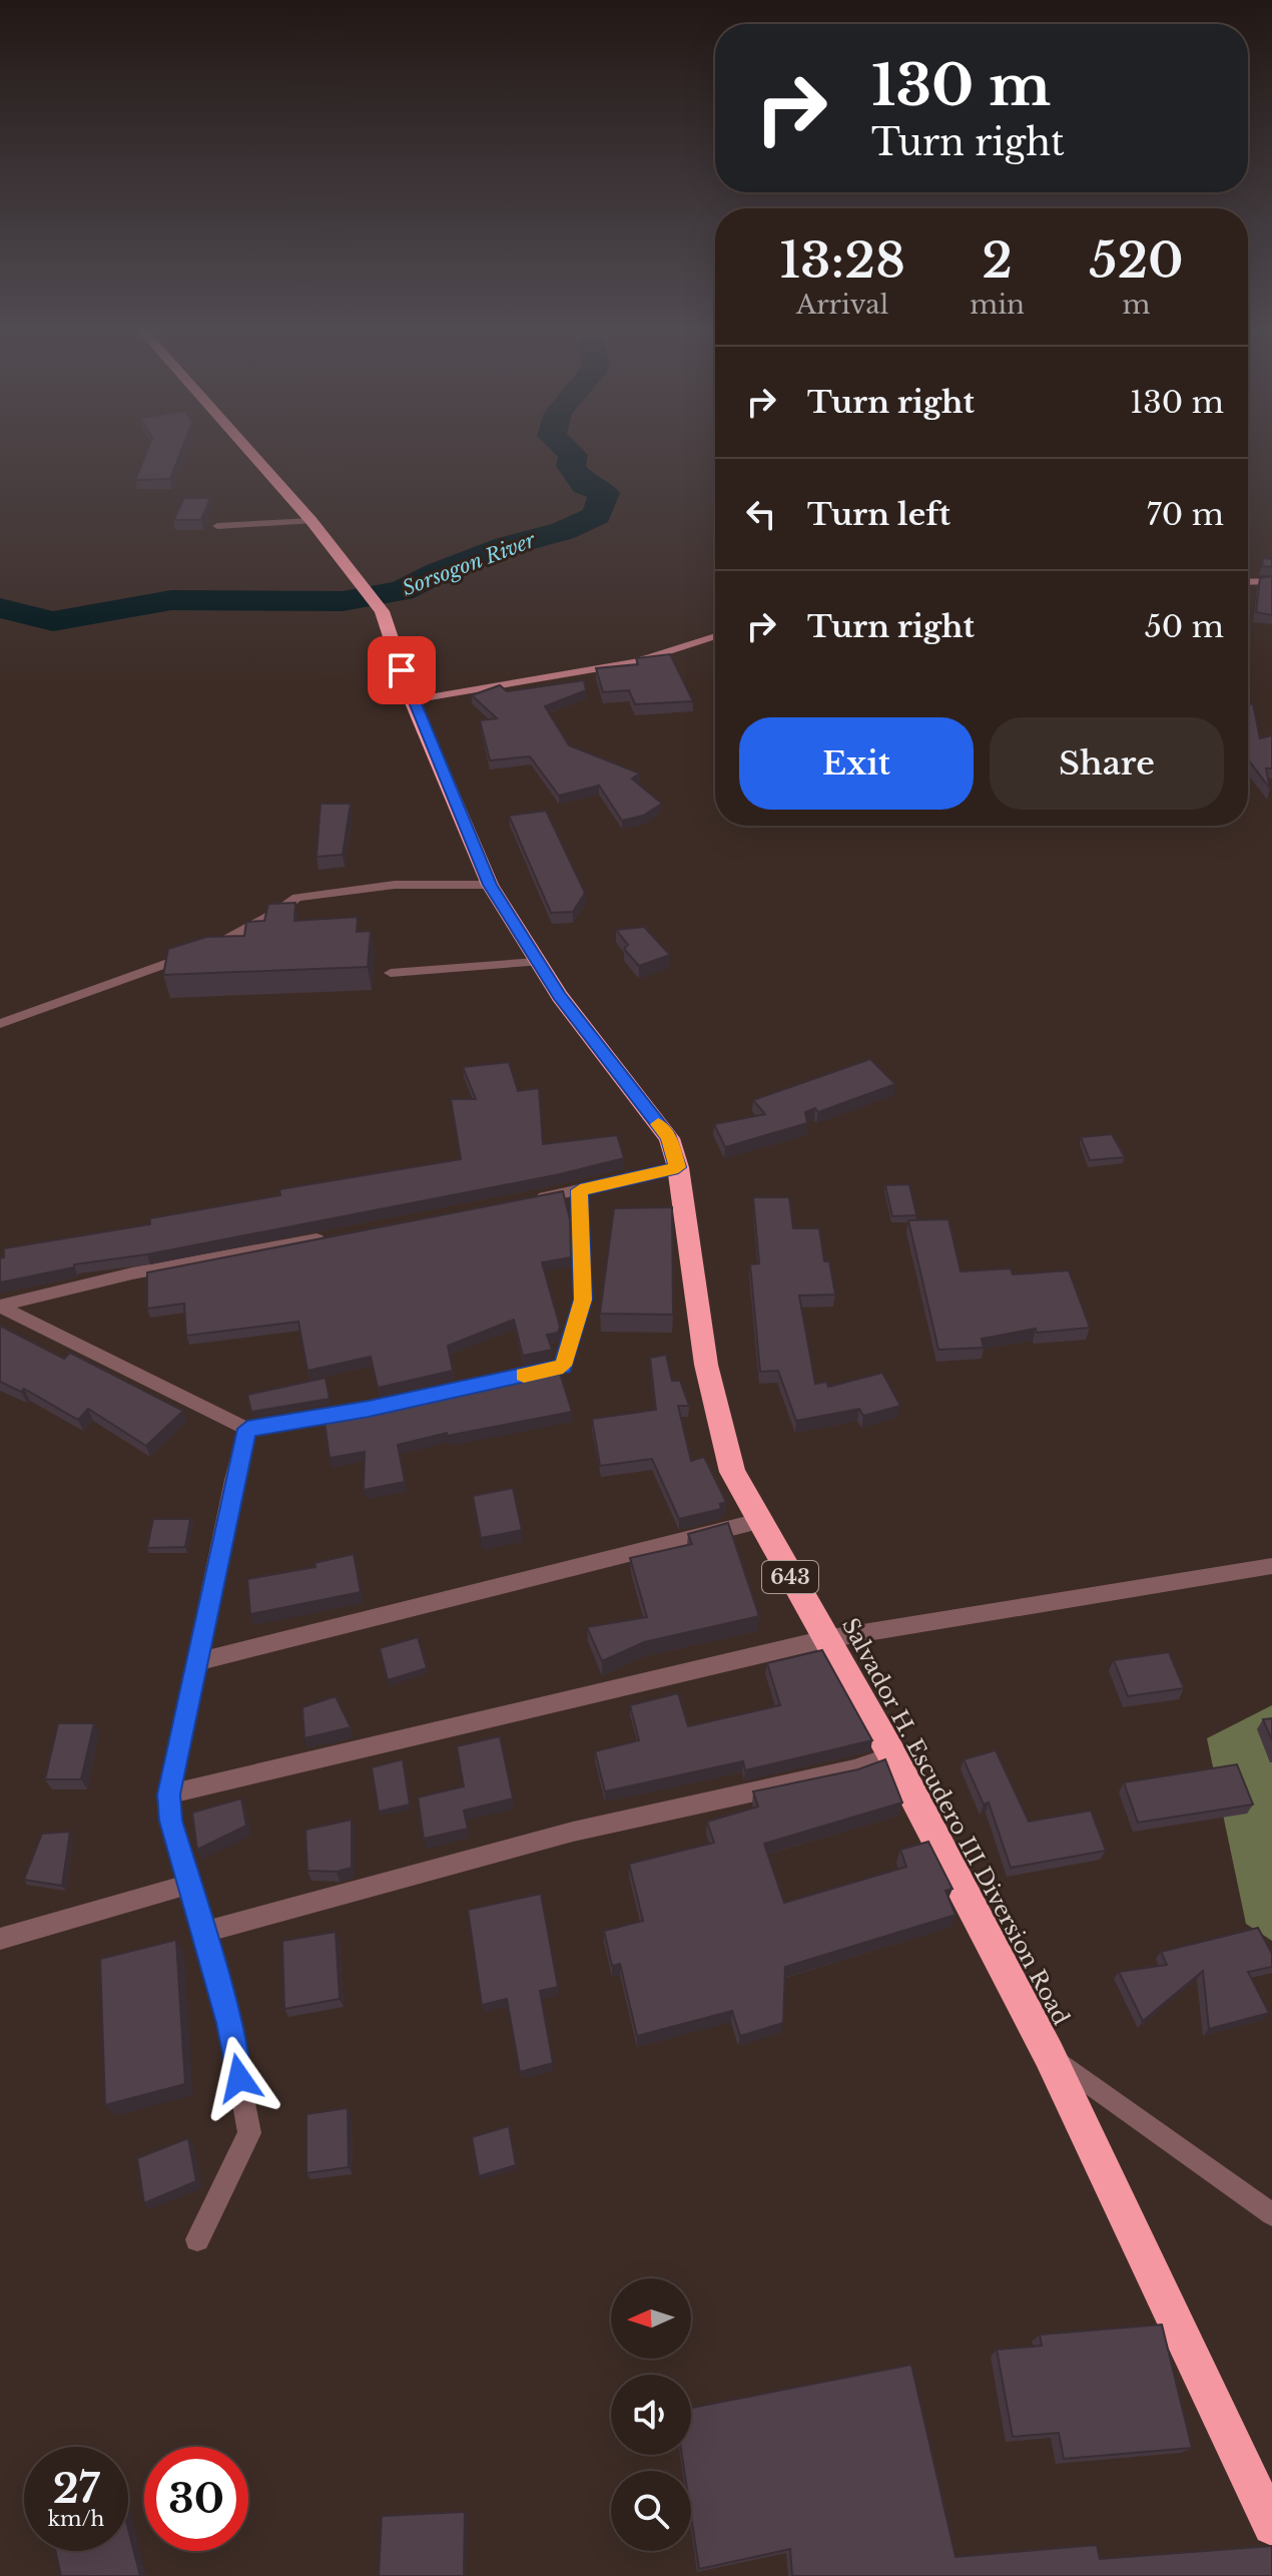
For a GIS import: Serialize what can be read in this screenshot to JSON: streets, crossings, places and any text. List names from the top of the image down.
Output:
{
  "streets": {
    "highway": ["643", "Salvador H. Escudero III Diversion Road"]
  },
  "water": ["Sorsogon River"],
  "north": "left",
  "page": {
    "turn": ["130 m", "Turn right"],
    "eta": [
      "13:28",
      "Arrival",
      "2",
      "min",
      "520",
      "m"
    ],
    "list": [
      {
        "name": "Turn right",
        "value": "130 m"
      },
      {
        "name": "Turn left",
        "value": "70 m"
      },
      {
        "name": "Turn right",
        "value": "50 m"
      }
    ],
    "buttons": ["Exit", "Share"],
    "speed": "27 km/h",
    "limit": "30"
  }
}
